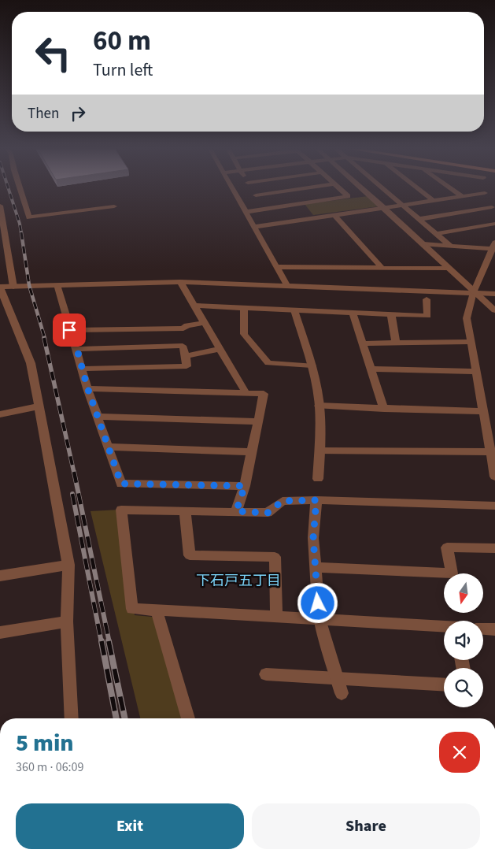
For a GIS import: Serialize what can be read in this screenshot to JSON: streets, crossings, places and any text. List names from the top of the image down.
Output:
{
  "districts": ["下石戸五丁目"],
  "north": "bottom",
  "page": {
    "turn": ["60 m", "Turn left"],
    "then": "Then",
    "heading": ["5 min", "360 m · 06:09"],
    "buttons": ["Exit", "Share"]
  }
}
